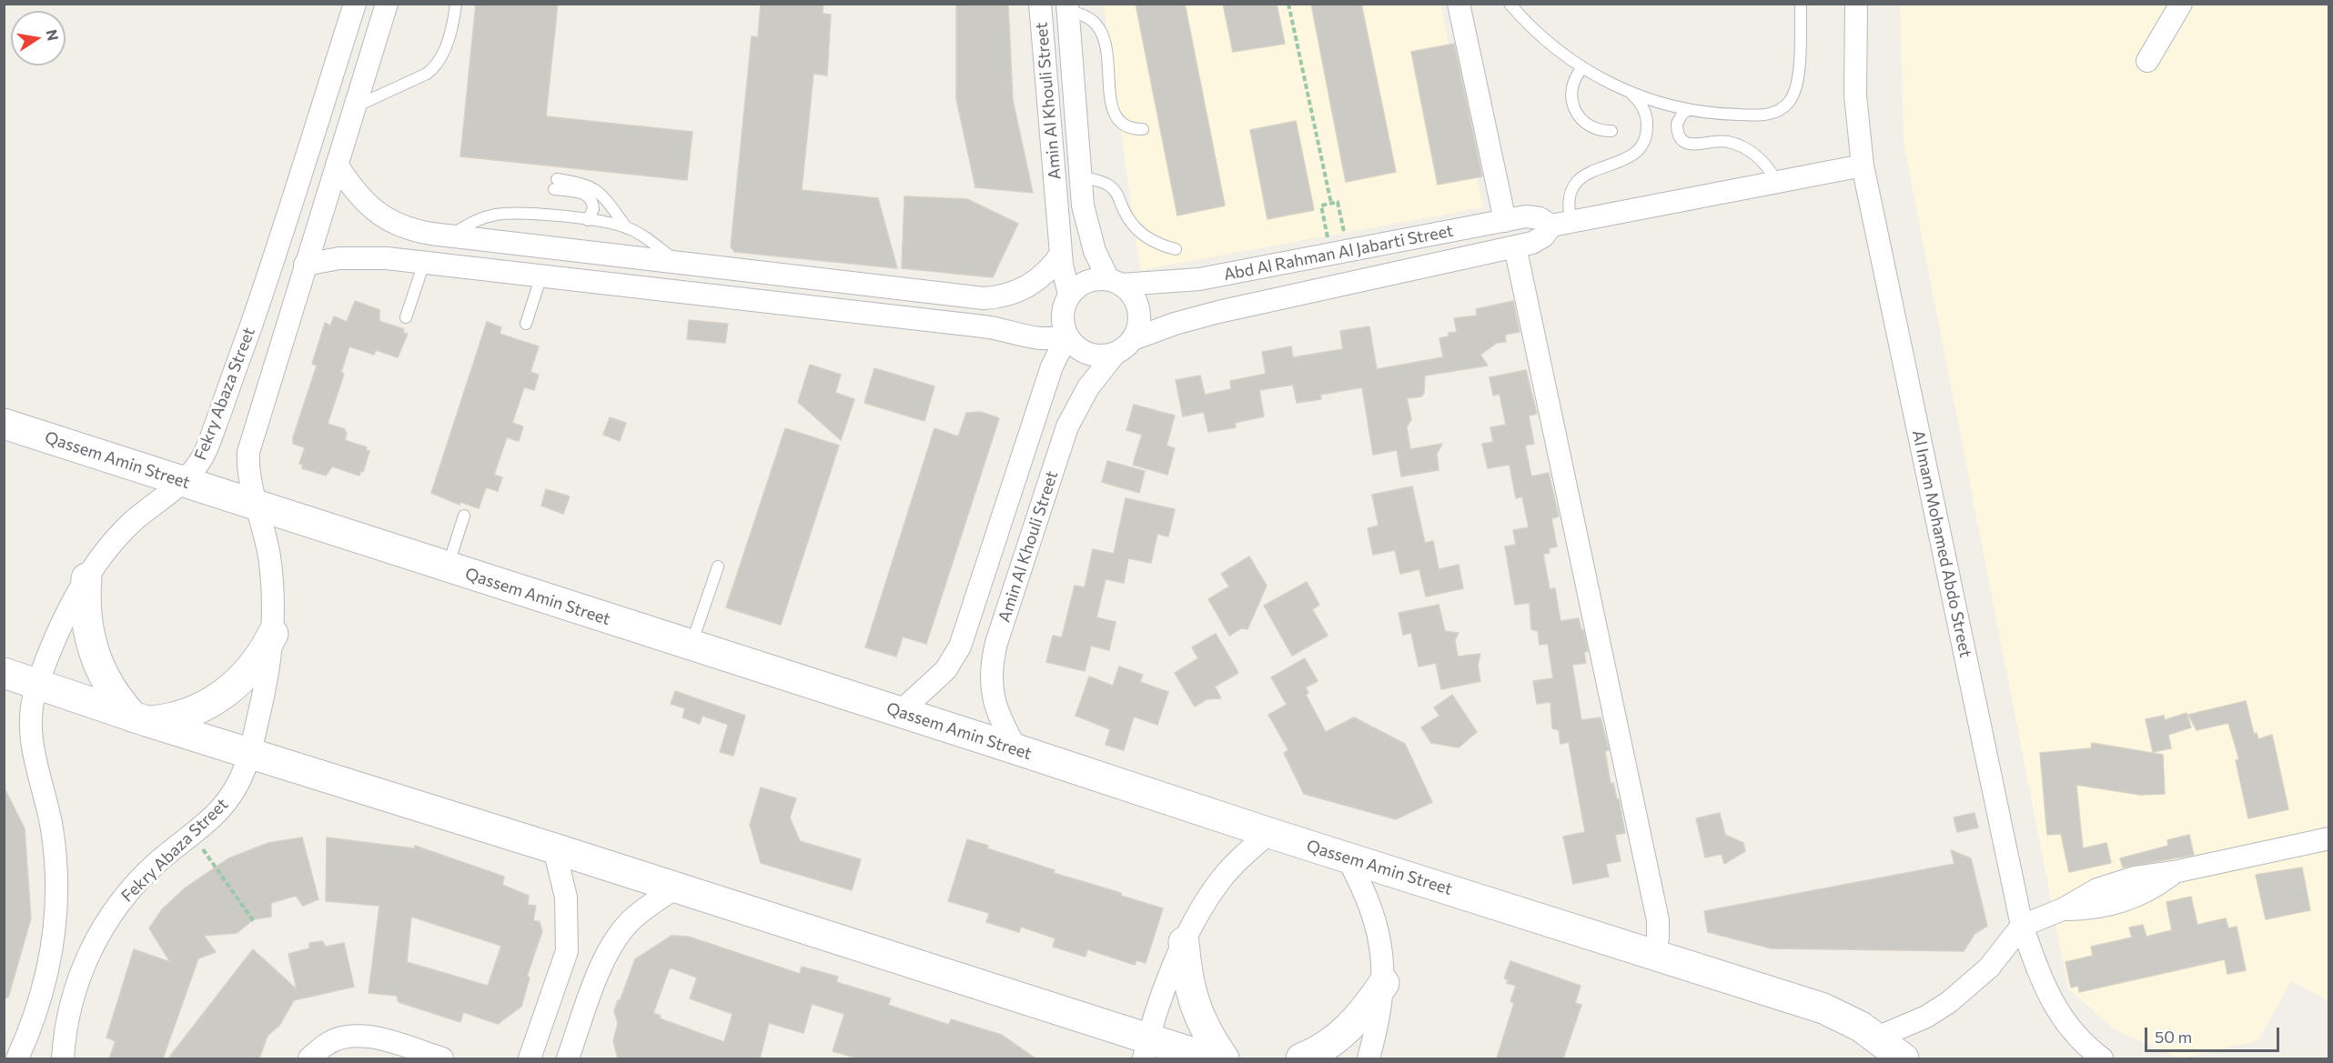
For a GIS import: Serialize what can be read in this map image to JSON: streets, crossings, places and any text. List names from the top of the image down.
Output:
{
  "streets": {
    "main road": ["Qassem Amin Street"],
    "street": [
      "Amin Al Khouli Street",
      "Abd Al Rahman Al Jabarti Street",
      "Fekry Abaza Street",
      "Al Imam Mohamed Abdo Street"
    ]
  },
  "crossings": [
    ["Amin Al Khouli Street", "Abd Al Rahman Al Jabarti Street"],
    ["Amin Al Khouli Street", "Qassem Amin Street"],
    ["Abd Al Rahman Al Jabarti Street", "Al Imam Mohamed Abdo Street"],
    ["Fekry Abaza Street", "Qassem Amin Street"]
  ],
  "scale_bar": "50 m",
  "north": "right"
}
